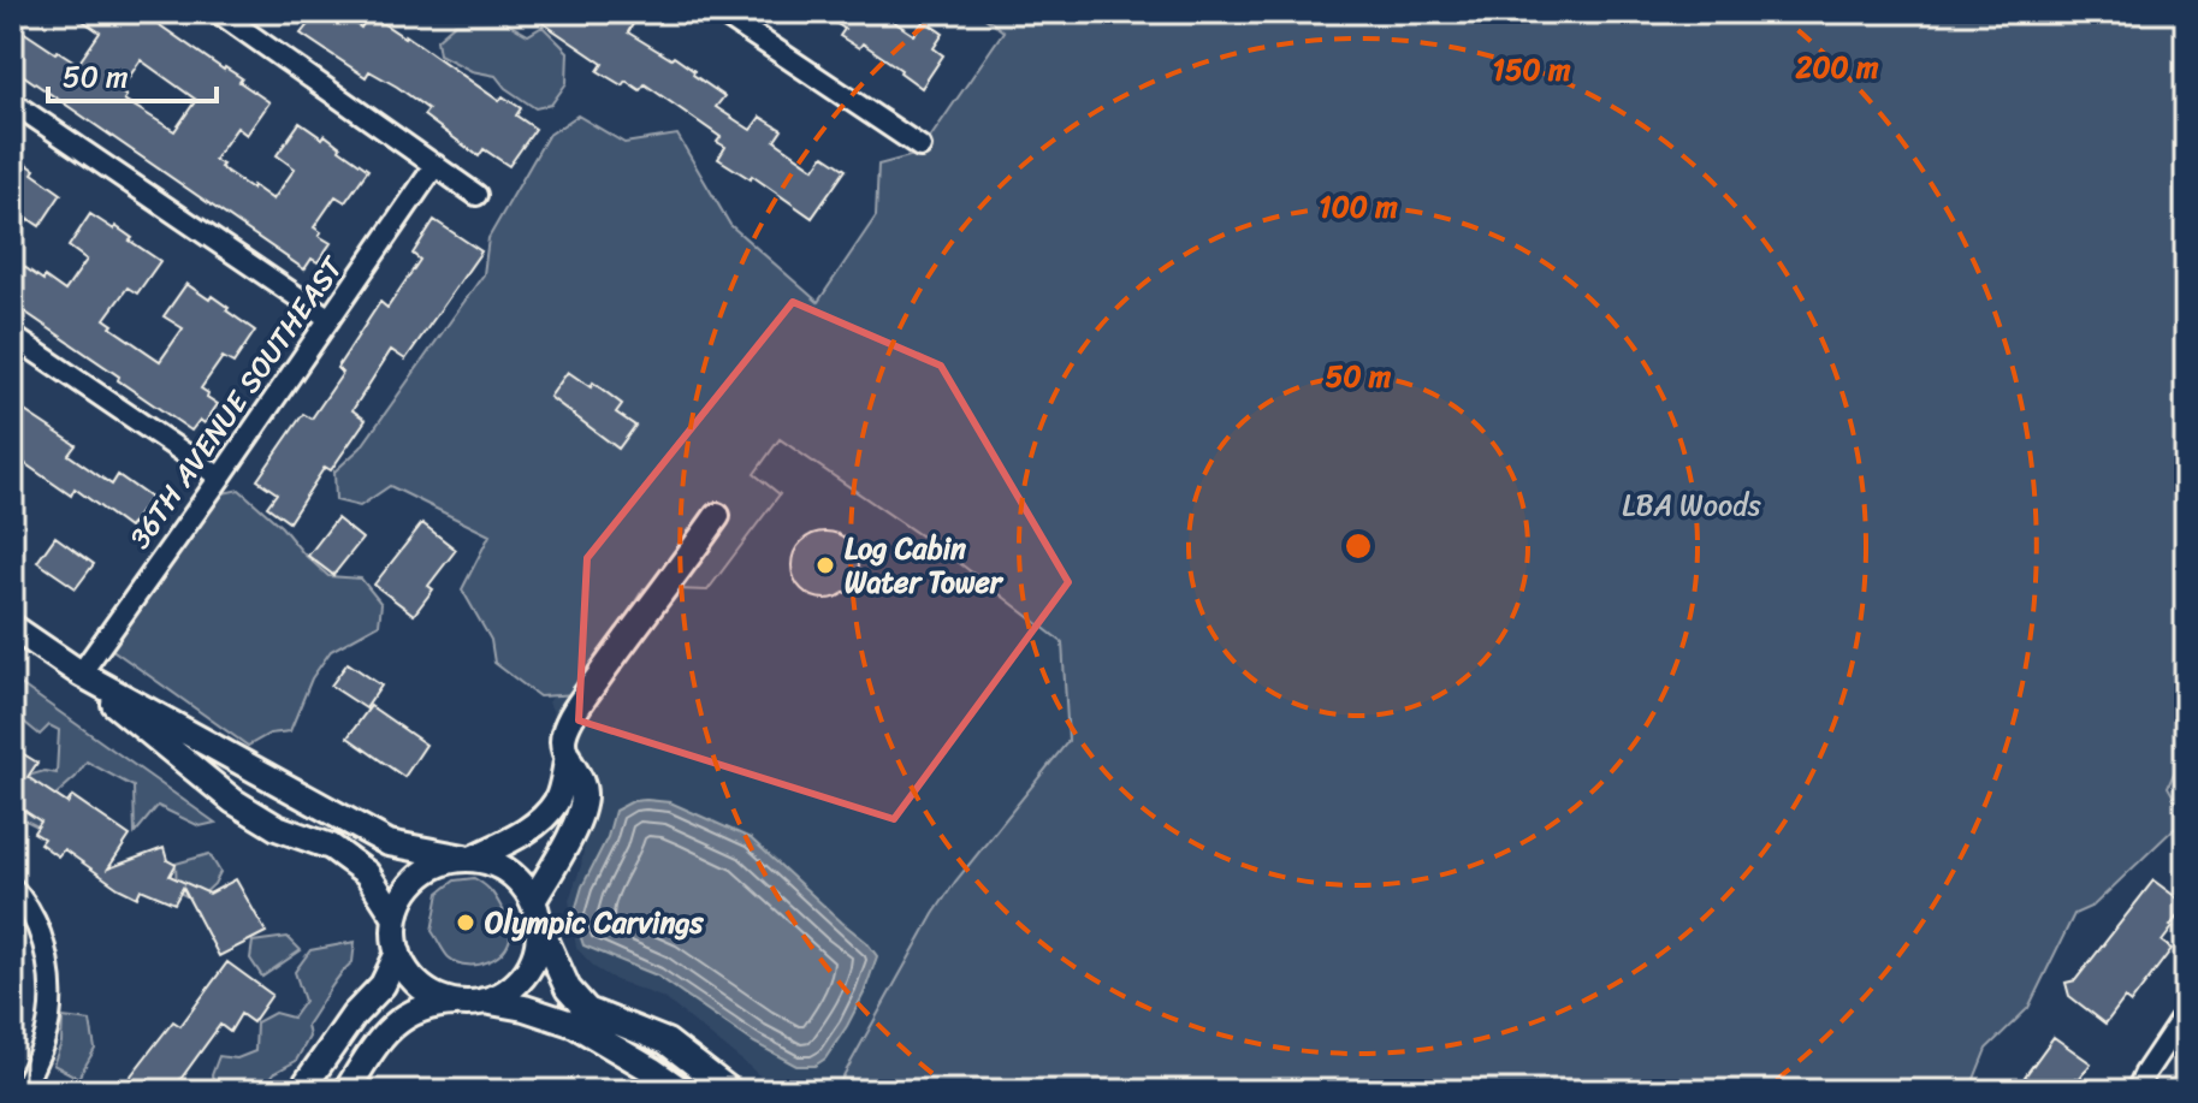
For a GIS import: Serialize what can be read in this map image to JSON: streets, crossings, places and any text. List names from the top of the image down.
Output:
{
  "streets": {
    "street": ["36TH AVENUE SOUTHEAST"]
  },
  "parks": ["LBA Woods"],
  "places": ["Log Cabin Water Tower", "Olympic Carvings"],
  "scale_bar": "50 m",
  "rings": [
    "200 m",
    "150 m",
    "100 m",
    "50 m"
  ]
}
